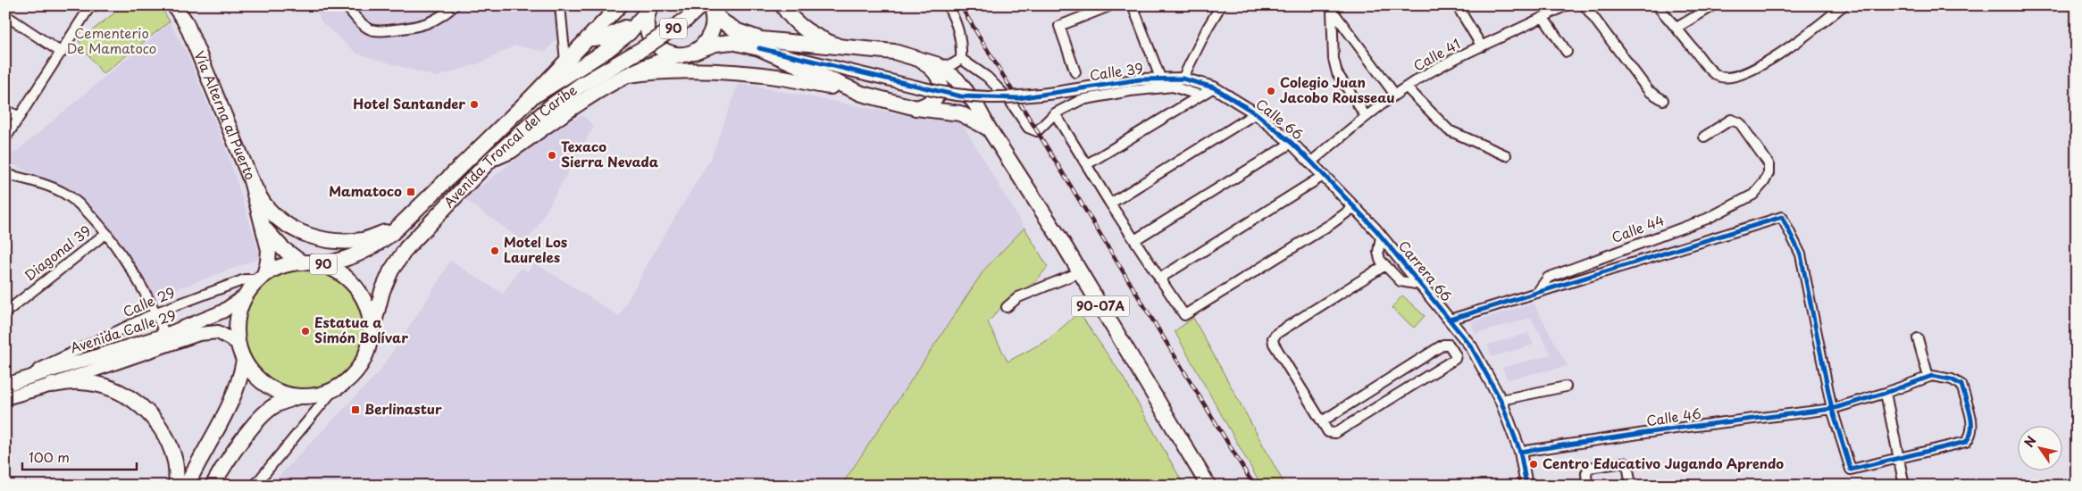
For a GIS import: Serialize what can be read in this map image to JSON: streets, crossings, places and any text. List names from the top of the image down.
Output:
{
  "streets": {
    "main road": [
      "90",
      "Vía Alterna al Puerto",
      "Avenida Troncal del Caribe",
      "90-07A",
      "Avenida Calle 29"
    ],
    "street": [
      "Calle 41",
      "Calle 39",
      "Calle 66",
      "Calle 44",
      "Diagonal 39",
      "Carrera 66",
      "Calle 29",
      "Calle 46"
    ]
  },
  "crossings": [
    ["90", "Vía Alterna al Puerto"],
    ["90", "Avenida Troncal del Caribe"],
    ["90", "Calle 29"],
    ["90", "Avenida Calle 29"],
    ["Calle 41", "Calle 66"],
    ["Calle 41", "Carrera 66"],
    ["Calle 39", "Calle 66"],
    ["Calle 39", "90-07A"],
    ["Vía Alterna al Puerto", "Avenida Troncal del Caribe"],
    ["Vía Alterna al Puerto", "Calle 29"],
    ["Vía Alterna al Puerto", "Avenida Calle 29"],
    ["Calle 66", "Carrera 66"],
    ["Avenida Troncal del Caribe", "Calle 29"],
    ["Avenida Troncal del Caribe", "90-07A"],
    ["Avenida Troncal del Caribe", "Avenida Calle 29"],
    ["Carrera 66", "Calle 46"],
    ["Calle 29", "Avenida Calle 29"]
  ],
  "parks": ["Cementerio De Mamatoco"],
  "places": {
    "other": [
      "Colegio Juan Jacobo Rousseau",
      "Hotel Santander",
      "Texaco Sierra Nevada",
      "Motel Los Laureles",
      "Estatua a Simón Bolívar",
      "Centro Educativo Jugando Aprendo"
    ],
    "transit": ["Mamatoco", "Berlinastur"]
  },
  "scale_bar": "100 m",
  "north": "top left"
}
